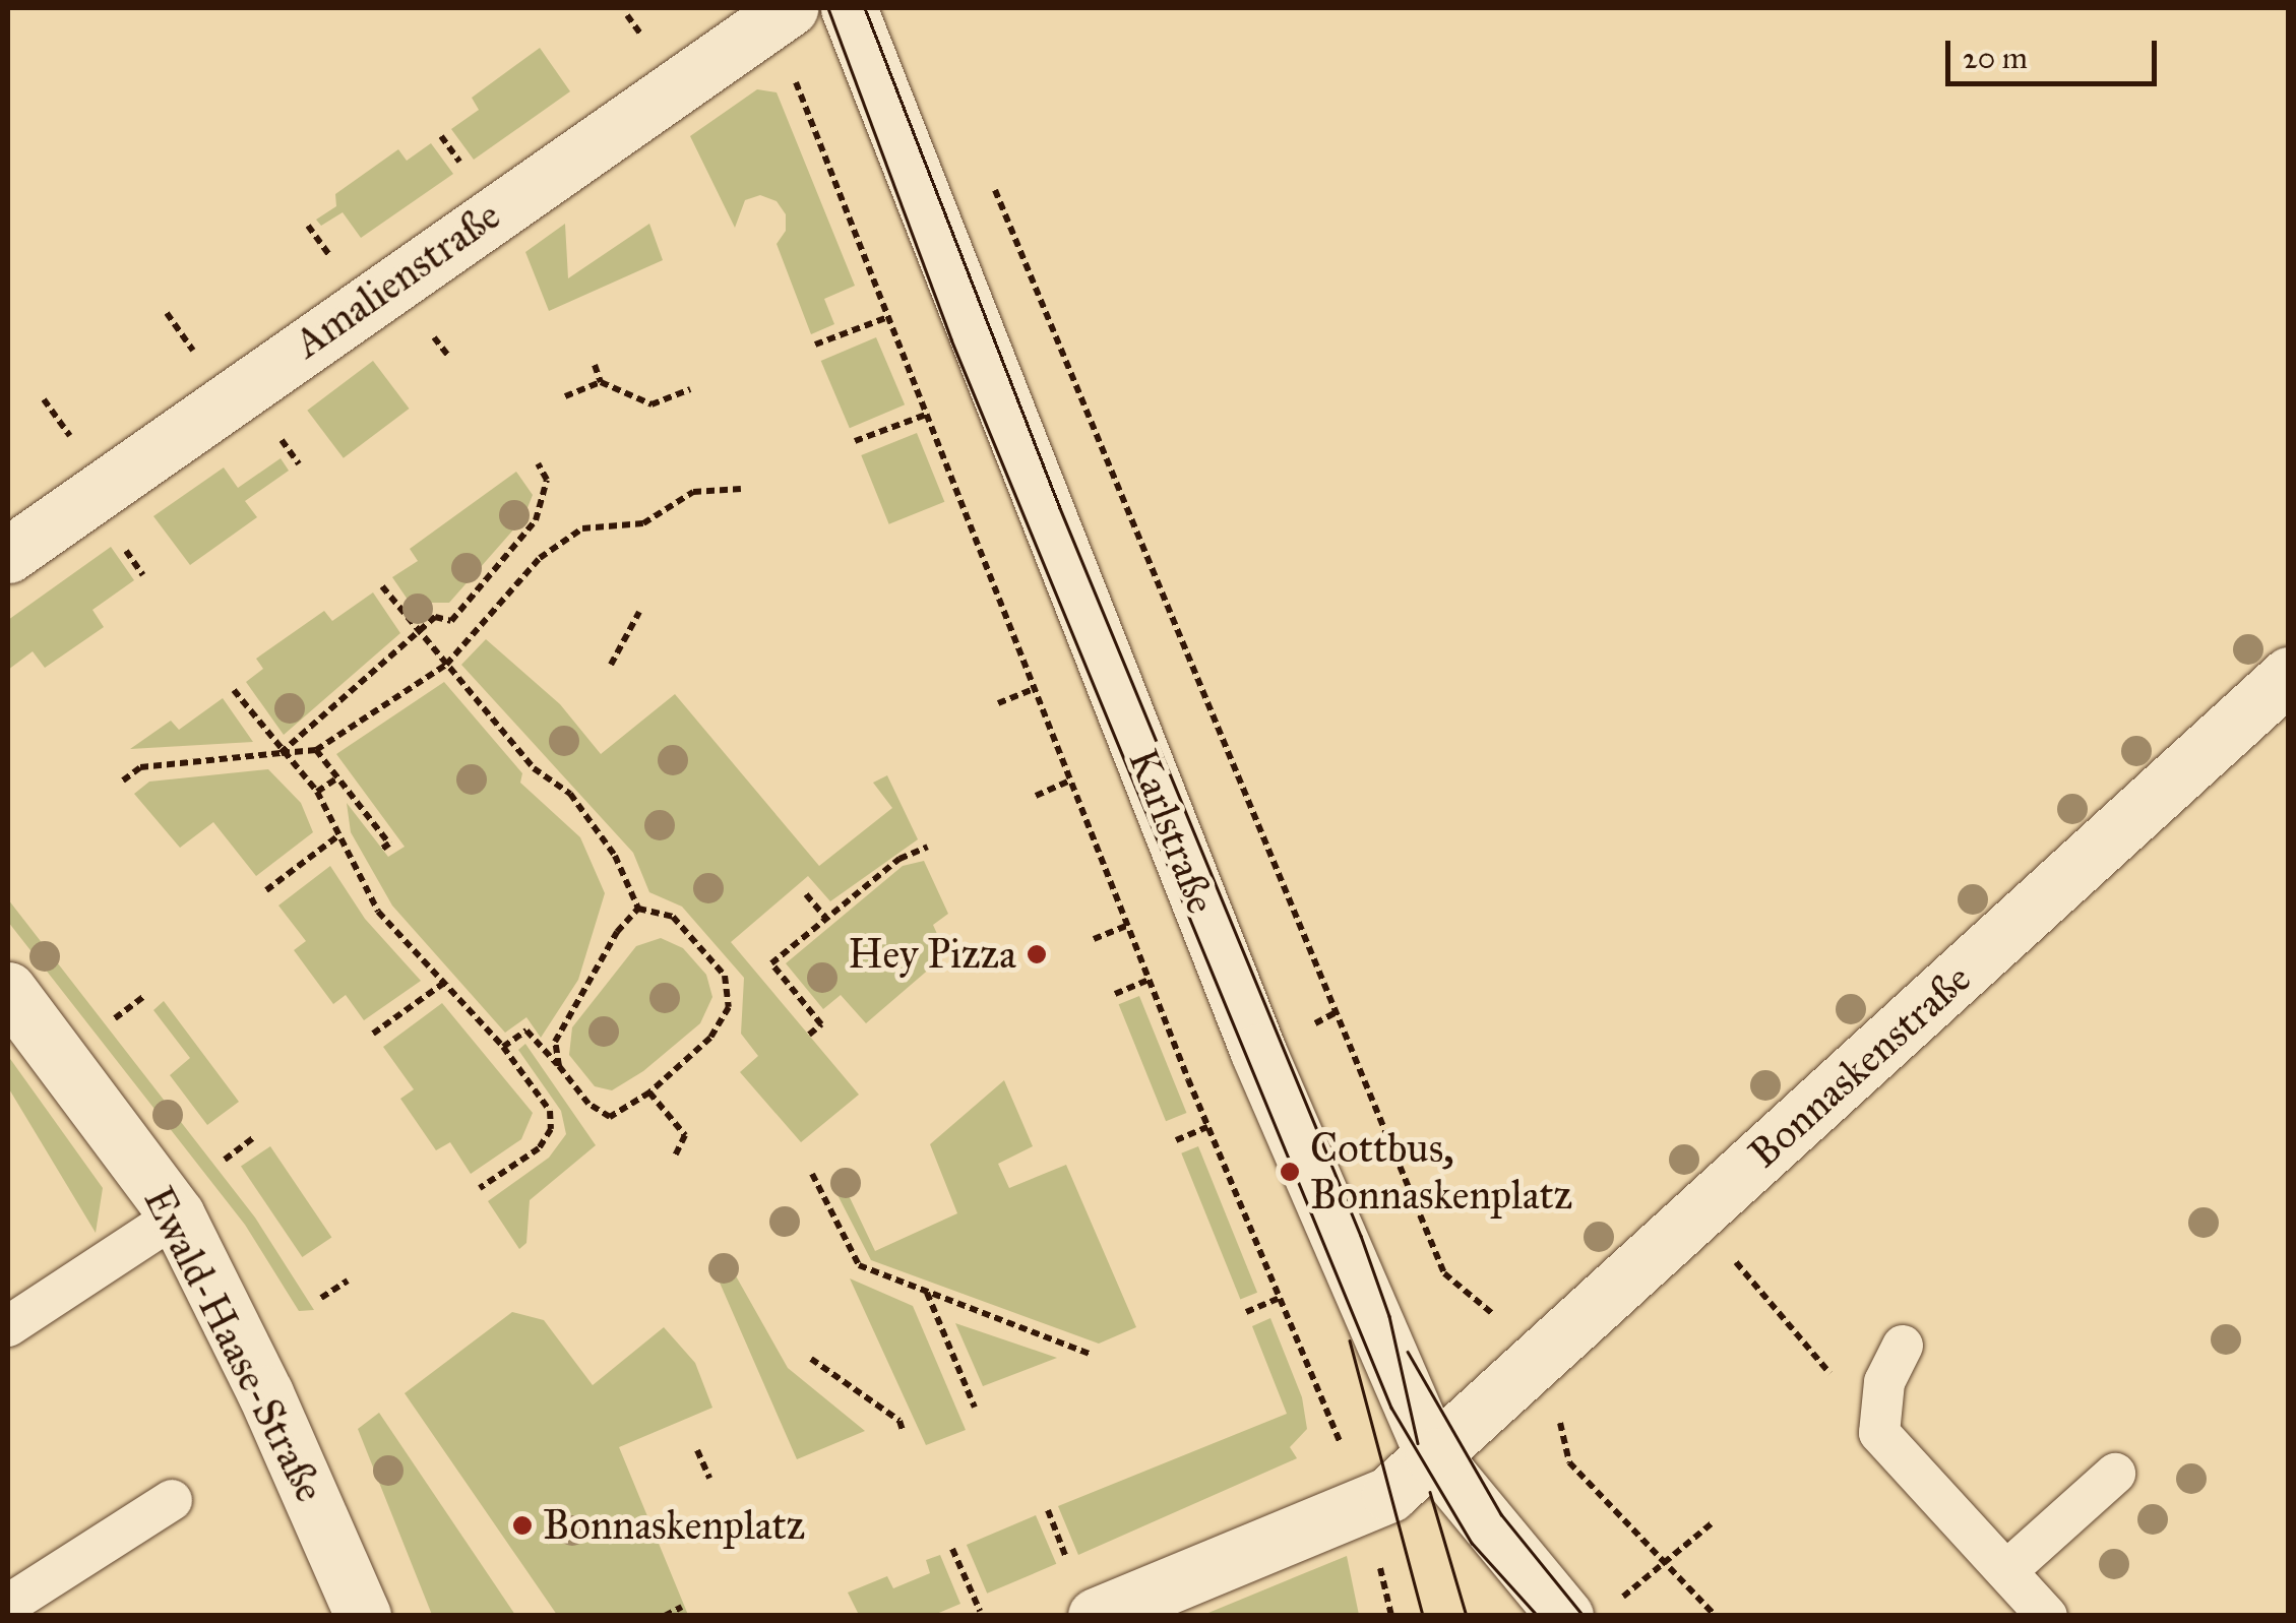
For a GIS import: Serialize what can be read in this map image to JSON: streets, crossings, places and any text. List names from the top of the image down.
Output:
{
  "streets": {
    "street": [
      "Amalienstraße",
      "Karlstraße",
      "Bonnaskenstraße",
      "Ewald-Haase-Straße"
    ]
  },
  "crossings": [
    ["Karlstraße", "Bonnaskenstraße"]
  ],
  "places": ["Hey Pizza", "Cottbus, Bonnaskenplatz", "Bonnaskenplatz"],
  "scale_bar": "20 m"
}
